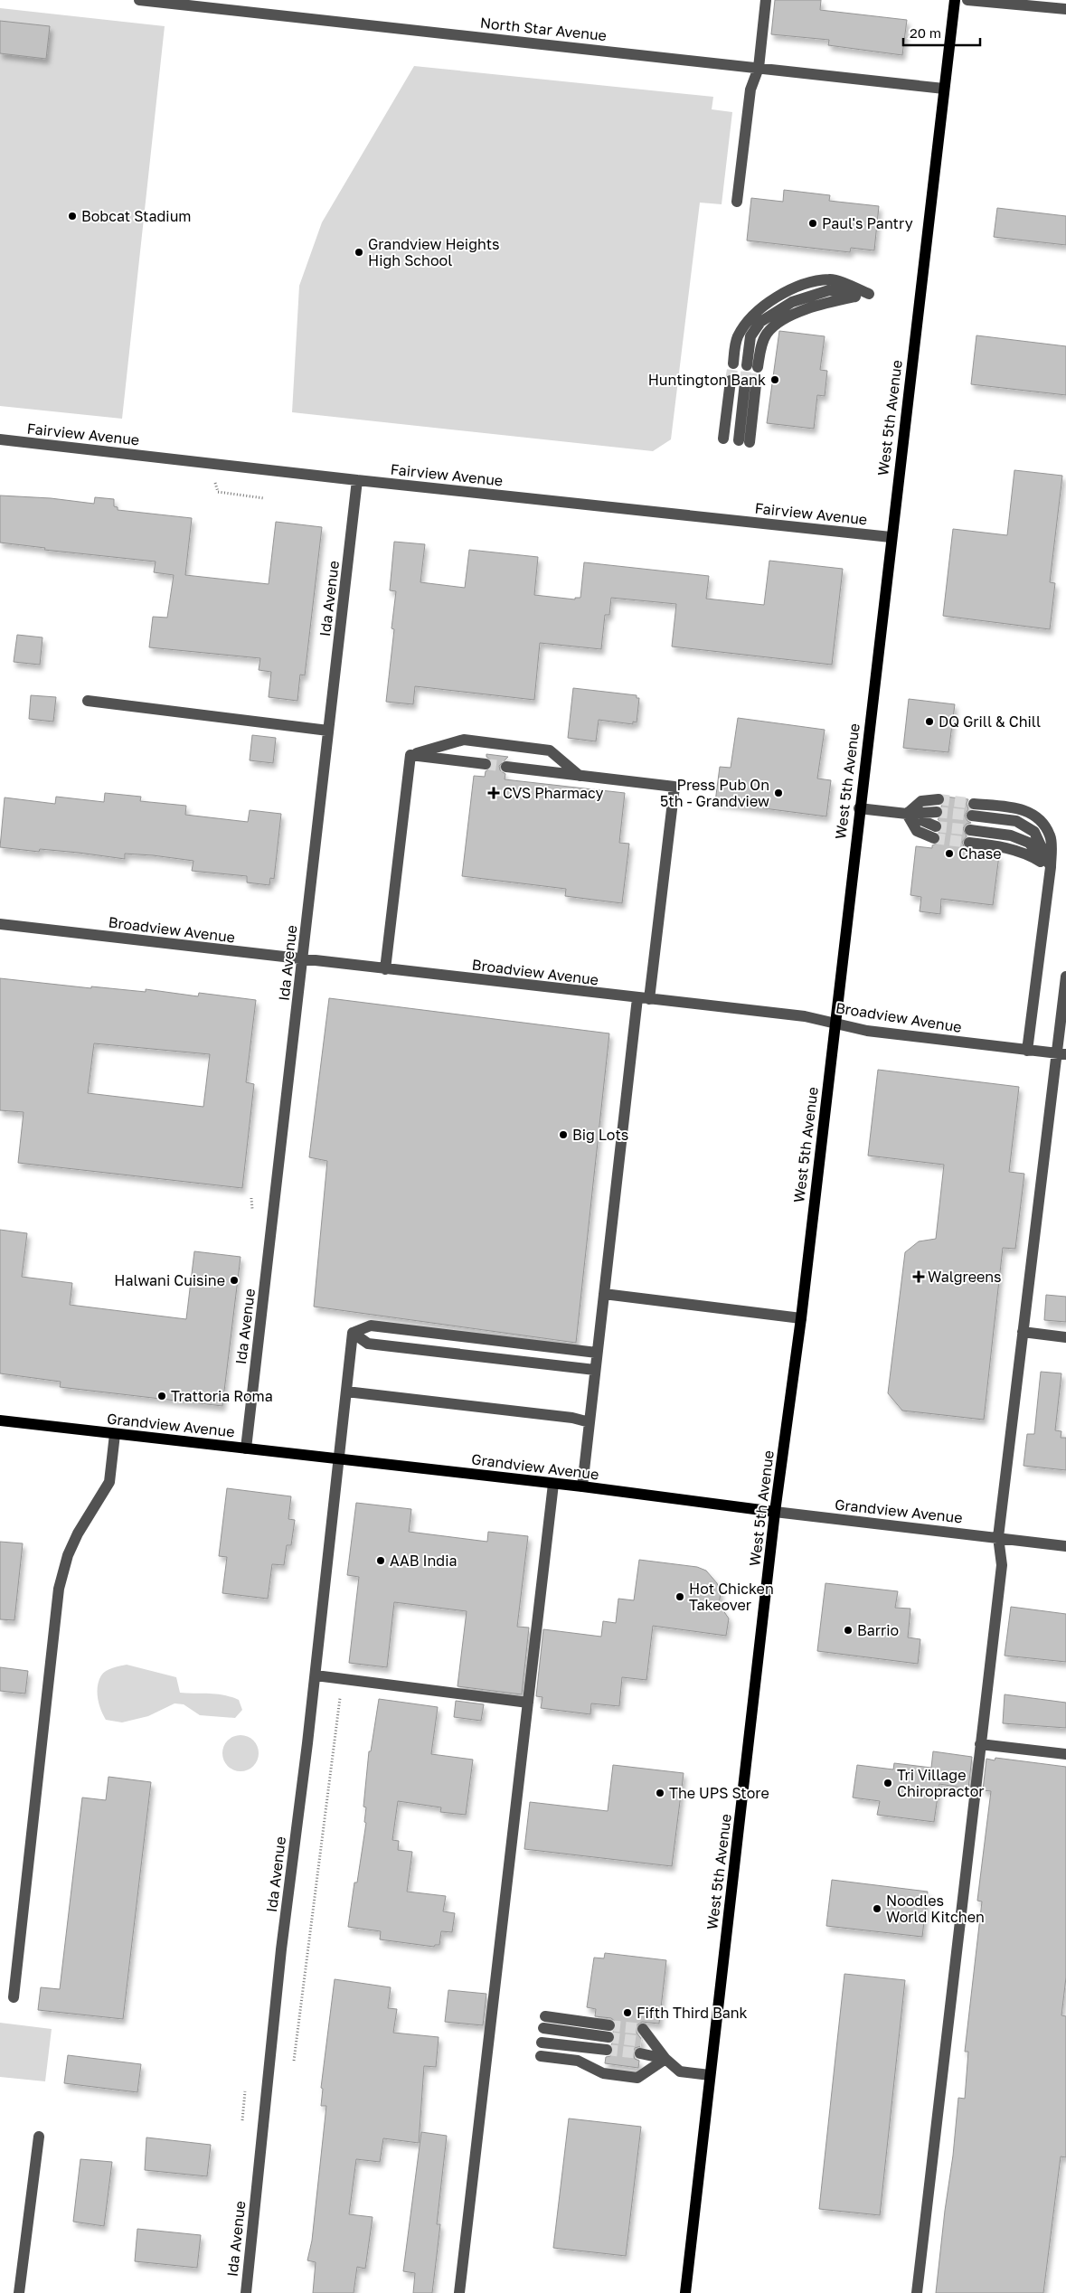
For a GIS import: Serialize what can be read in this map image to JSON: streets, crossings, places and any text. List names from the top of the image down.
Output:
{
  "streets": {
    "main road": ["West 5th Avenue", "Grandview Avenue"],
    "street": [
      "North Star Avenue",
      "Fairview Avenue",
      "Ida Avenue",
      "Broadview Avenue"
    ]
  },
  "crossings": [
    ["North Star Avenue", "West 5th Avenue"],
    ["West 5th Avenue", "Fairview Avenue"],
    ["West 5th Avenue", "Broadview Avenue"],
    ["West 5th Avenue", "Grandview Avenue"],
    ["Fairview Avenue", "Ida Avenue"],
    ["Ida Avenue", "Broadview Avenue"],
    ["Ida Avenue", "Grandview Avenue"]
  ],
  "places": {
    "other": [
      "Bobcat Stadium",
      "Paul's Pantry",
      "Grandview Heights High School",
      "Huntington Bank",
      "DQ Grill & Chill",
      "Press Pub On 5th - Grandview",
      "Chase",
      "Big Lots",
      "Halwani Cuisine",
      "Trattoria Roma",
      "AAB India",
      "Hot Chicken Takeover",
      "Barrio",
      "Tri Village Chiropractor",
      "The UPS Store",
      "Noodles World Kitchen",
      "Fifth Third Bank"
    ],
    "health": ["CVS Pharmacy", "Walgreens"]
  },
  "scale_bar": "20 m"
}
